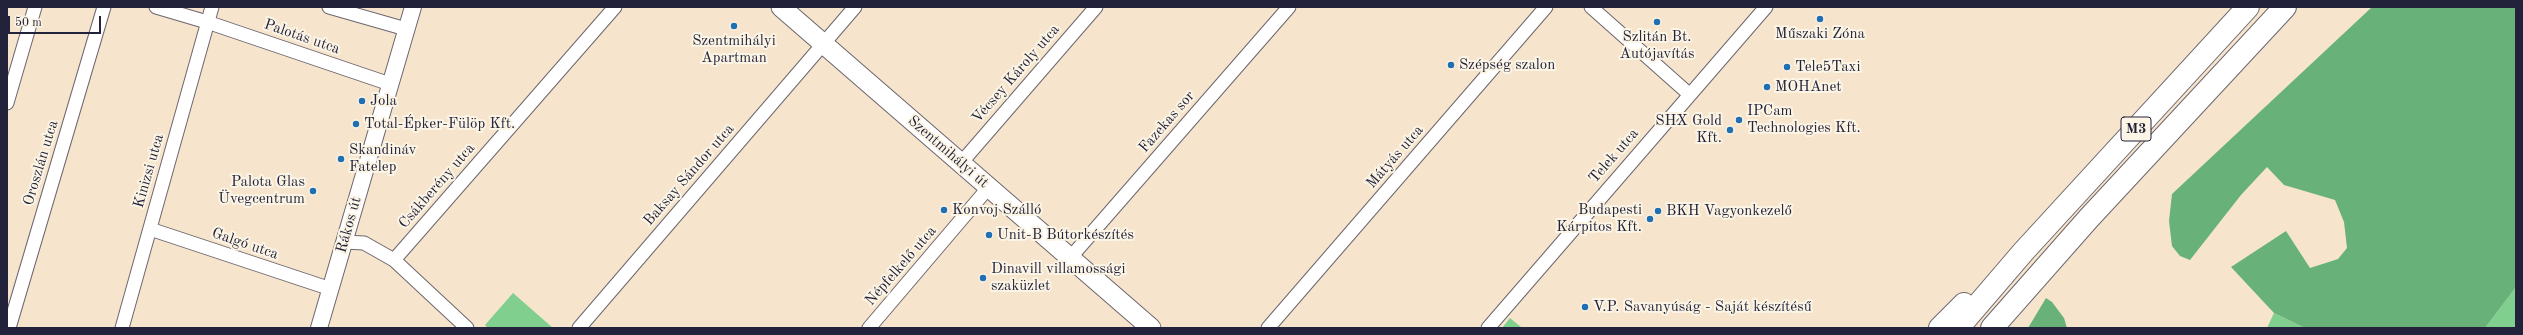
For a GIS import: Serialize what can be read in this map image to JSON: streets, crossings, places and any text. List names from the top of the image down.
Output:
{
  "streets": {
    "highway": ["M3"],
    "main road": ["Szentmihályi út"],
    "street": [
      "Palotás utca",
      "Vécsey Károly utca",
      "Fazekas sor",
      "Telek utca",
      "Mátyás utca",
      "Oroszlán utca",
      "Kinizsi utca",
      "Baksay Sándor utca",
      "Csákberény utca",
      "Rákos út",
      "Galgó utca",
      "Népfelkelő utca"
    ]
  },
  "crossings": [
    ["Palotás utca", "Kinizsi utca"],
    ["Palotás utca", "Rákos út"],
    ["Vécsey Károly utca", "Szentmihályi út"],
    ["Fazekas sor", "Szentmihályi út"],
    ["Szentmihályi út", "Baksay Sándor utca"],
    ["Szentmihályi út", "Népfelkelő utca"],
    ["Kinizsi utca", "Galgó utca"],
    ["Rákos út", "Galgó utca"]
  ],
  "places": [
    "Műszaki Zóna",
    "Szlitán Bt. Autójavítás",
    "Szentmihályi Apartman",
    "Szépség szalon",
    "Tele5Taxi",
    "MOHAnet",
    "Jola",
    "IPCam Technologies Kft.",
    "Total-Épker-Fülöp Kft.",
    "SHX Gold Kft.",
    "Skandináv Fatelep",
    "Palota Glas Üvegcentrum",
    "Konvoj Szálló",
    "BKH Vagyonkezelő",
    "Budapesti Kárpitos Kft.",
    "Unit-B Bútorkészítés",
    "Dinavill villamossági szaküzlet",
    "V.P. Savanyúság - Saját készítésű"
  ],
  "scale_bar": "50 m"
}
